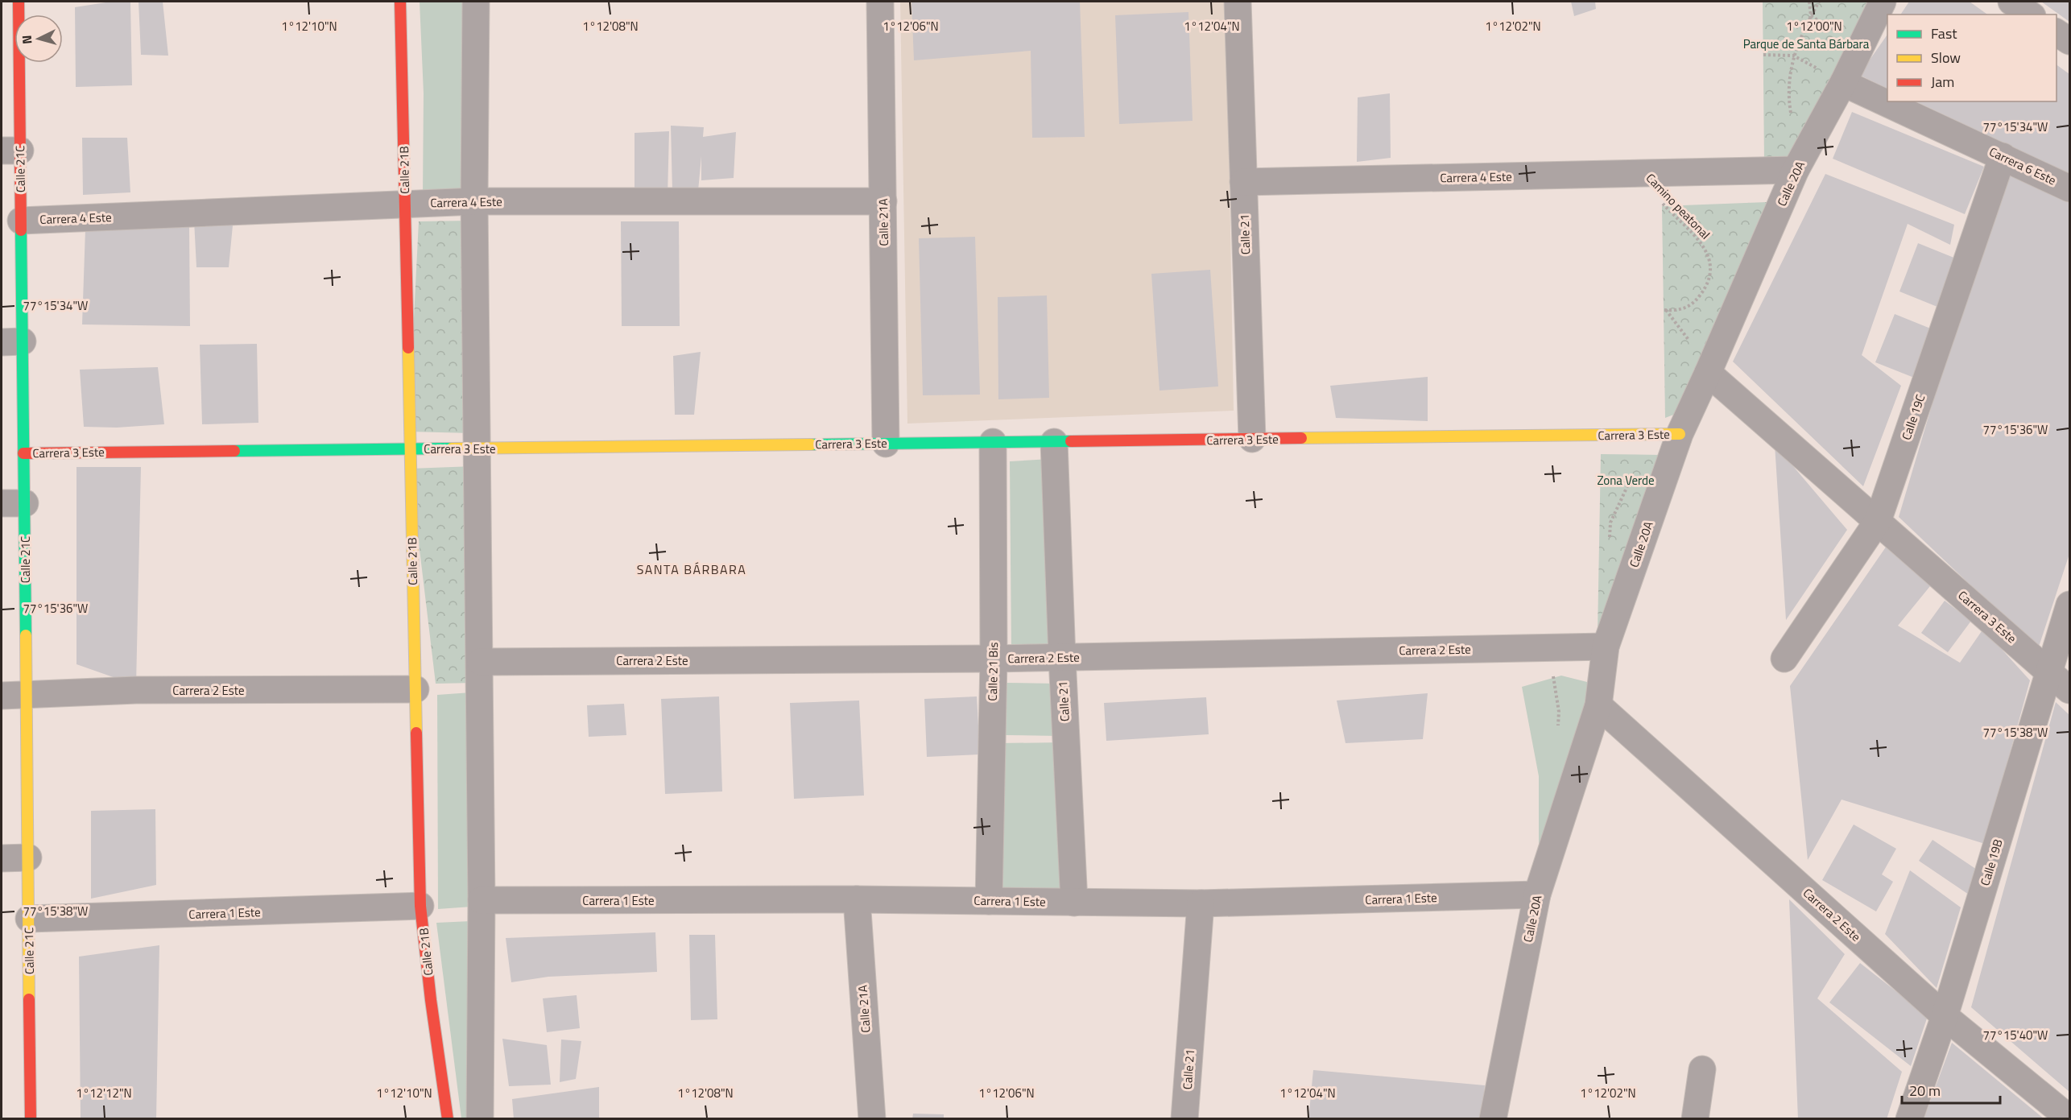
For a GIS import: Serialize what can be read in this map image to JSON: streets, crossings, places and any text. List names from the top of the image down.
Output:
{
  "streets": {
    "street": [
      "Carrera 6 Este",
      "Calle 21C",
      "Calle 21B",
      "Carrera 4 Este",
      "Calle 20A",
      "Calle 21A",
      "Calle 21",
      "Calle 19C",
      "Carrera 3 Este",
      "Carrera 2 Este",
      "Calle 21 Bis",
      "Calle 19B",
      "Carrera 1 Este"
    ],
    "path": ["Camino peatonal"]
  },
  "crossings": [
    ["Carrera 6 Este", "Calle 20A"],
    ["Carrera 6 Este", "Calle 19C"],
    ["Calle 21C", "Carrera 4 Este"],
    ["Calle 21C", "Carrera 3 Este"],
    ["Calle 21C", "Carrera 2 Este"],
    ["Calle 21C", "Carrera 1 Este"],
    ["Calle 21B", "Carrera 4 Este"],
    ["Calle 21B", "Carrera 3 Este"],
    ["Calle 21B", "Carrera 2 Este"],
    ["Calle 21B", "Carrera 1 Este"],
    ["Carrera 4 Este", "Calle 20A"],
    ["Carrera 4 Este", "Camino peatonal"],
    ["Carrera 4 Este", "Calle 21A"],
    ["Carrera 4 Este", "Calle 21"],
    ["Calle 20A", "Carrera 3 Este"],
    ["Calle 20A", "Carrera 2 Este"],
    ["Calle 20A", "Carrera 1 Este"],
    ["Calle 21A", "Carrera 3 Este"],
    ["Calle 21A", "Carrera 1 Este"],
    ["Calle 21", "Carrera 3 Este"],
    ["Calle 21", "Carrera 2 Este"],
    ["Calle 21", "Carrera 1 Este"],
    ["Calle 19C", "Carrera 3 Este"],
    ["Carrera 3 Este", "Calle 21 Bis"],
    ["Carrera 3 Este", "Calle 19B"],
    ["Carrera 2 Este", "Calle 21 Bis"],
    ["Carrera 2 Este", "Calle 19B"],
    ["Calle 21 Bis", "Carrera 1 Este"]
  ],
  "districts": ["SANTA BÁRBARA"],
  "parks": ["Parque de Santa Bárbara", "Zona Verde"],
  "legend": ["Fast", "Slow", "Jam"],
  "scale_bar": "20 m",
  "north": "left",
  "coordinates": [
    "1°12'10\"N",
    "1°12'08\"N",
    "1°12'06\"N",
    "1°12'04\"N",
    "1°12'02\"N",
    "1°12'00\"N",
    "77°15'34\"W",
    "77°15'36\"W",
    "77°15'38\"W",
    "77°15'40\"W",
    "1°12'12\"N"
  ]
}
